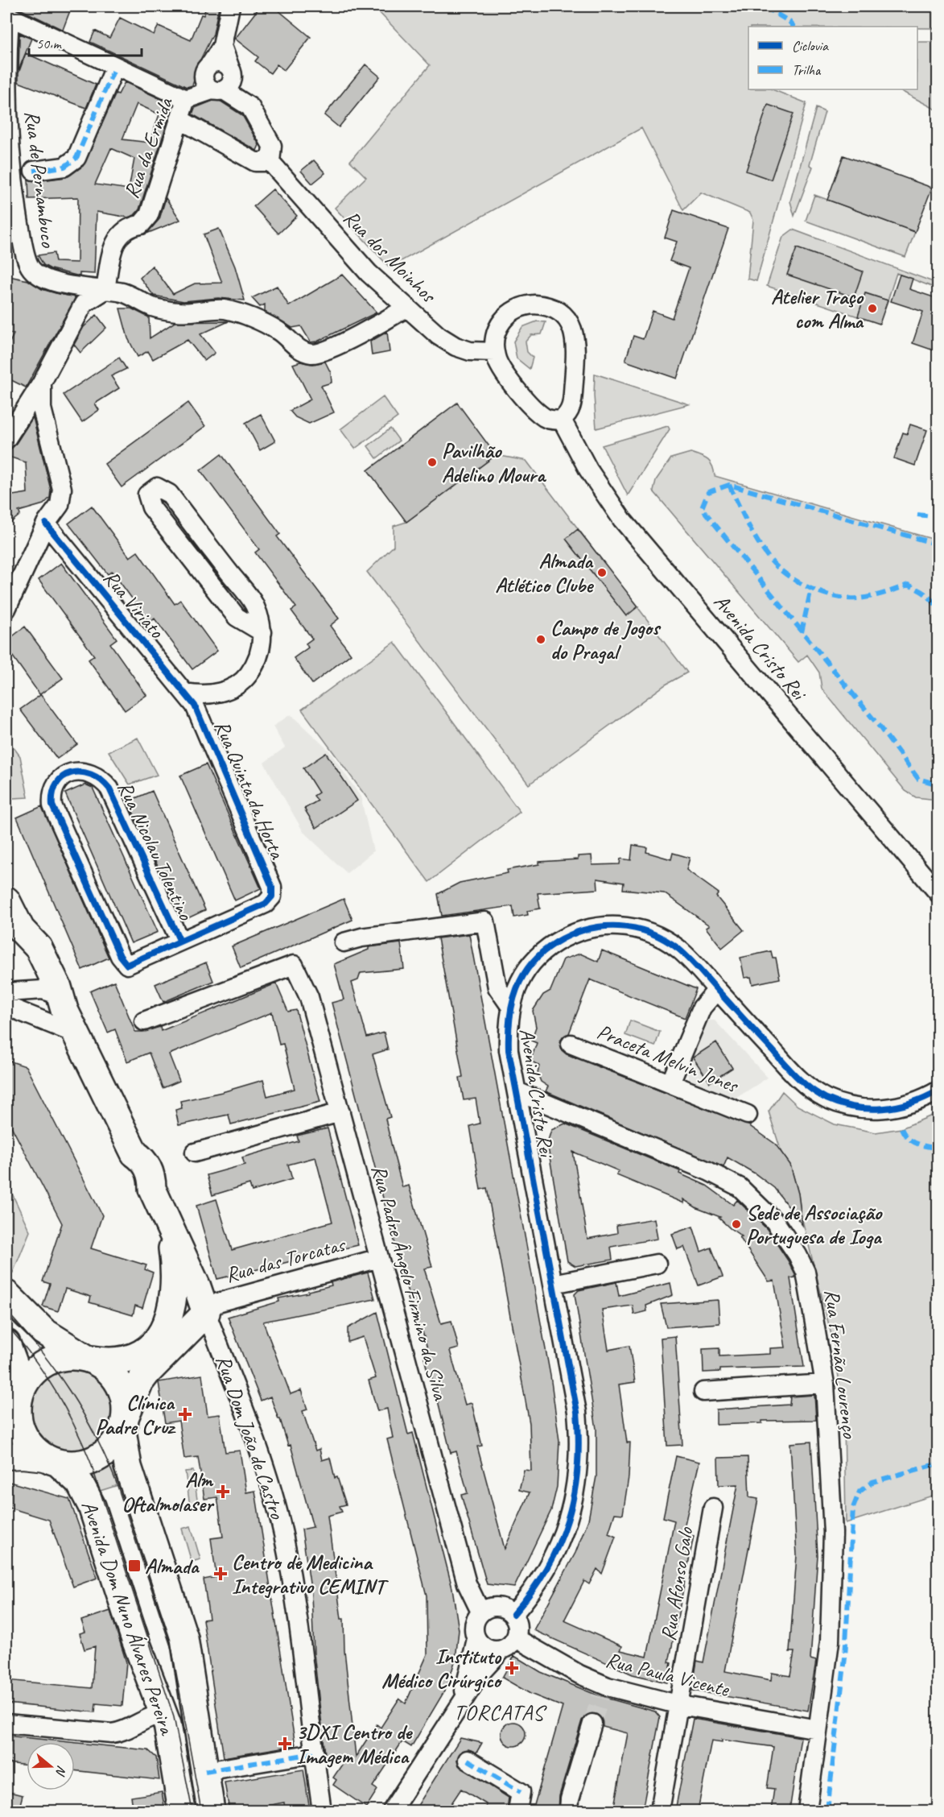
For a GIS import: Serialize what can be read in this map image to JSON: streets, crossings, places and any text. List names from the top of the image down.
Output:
{
  "streets": {
    "main road": ["Rua Dom João de Castro", "Avenida Dom Nuno Álvares Pereira"],
    "street": [
      "Rua da Ermida",
      "Rua de Pernambuco",
      "Rua dos Moinhos",
      "Rua Viriato",
      "Avenida Cristo Rei",
      "Rua Quinta da Horta",
      "Rua Nicolau Tolentino",
      "Praceta Melvin Jones",
      "Rua das Torcatas",
      "Rua Padre Ângelo Firmino da Silva",
      "Rua Fernão Lourenço",
      "Rua Afonso Galo",
      "Rua Paula Vicente"
    ]
  },
  "crossings": [
    ["Rua da Ermida", "Rua de Pernambuco"],
    ["Rua de Pernambuco", "Rua dos Moinhos"],
    ["Rua dos Moinhos", "Avenida Cristo Rei"],
    ["Rua Viriato", "Rua Quinta da Horta"],
    ["Avenida Cristo Rei", "Rua Padre Ângelo Firmino da Silva"],
    ["Avenida Cristo Rei", "Rua Fernão Lourenço"],
    ["Avenida Cristo Rei", "Rua Paula Vicente"],
    ["Rua Quinta da Horta", "Rua Nicolau Tolentino"],
    ["Rua das Torcatas", "Rua Padre Ângelo Firmino da Silva"],
    ["Rua das Torcatas", "Rua Dom João de Castro"],
    ["Rua Padre Ângelo Firmino da Silva", "Rua Paula Vicente"],
    ["Rua Fernão Lourenço", "Rua Paula Vicente"],
    ["Rua Afonso Galo", "Rua Paula Vicente"]
  ],
  "districts": ["TORCATAS"],
  "places": {
    "other": [
      "Atelier Traço com Alma",
      "Pavilhão Adelino Moura",
      "Almada Atlético Clube",
      "Campo de Jogos do Pragal",
      "Sede de Associação Portuguesa de Ioga"
    ],
    "health": [
      "Clínica Padre Cruz",
      "Alm Oftalmolaser",
      "Centro de Medicina Integrativo CEMINT",
      "Instituto Médico Cirúrgico",
      "3DXI Centro de Imagem Médica"
    ],
    "transit": ["Almada"]
  },
  "legend": ["Ciclovia", "Trilha"],
  "scale_bar": "50 m",
  "north": "right"
}
